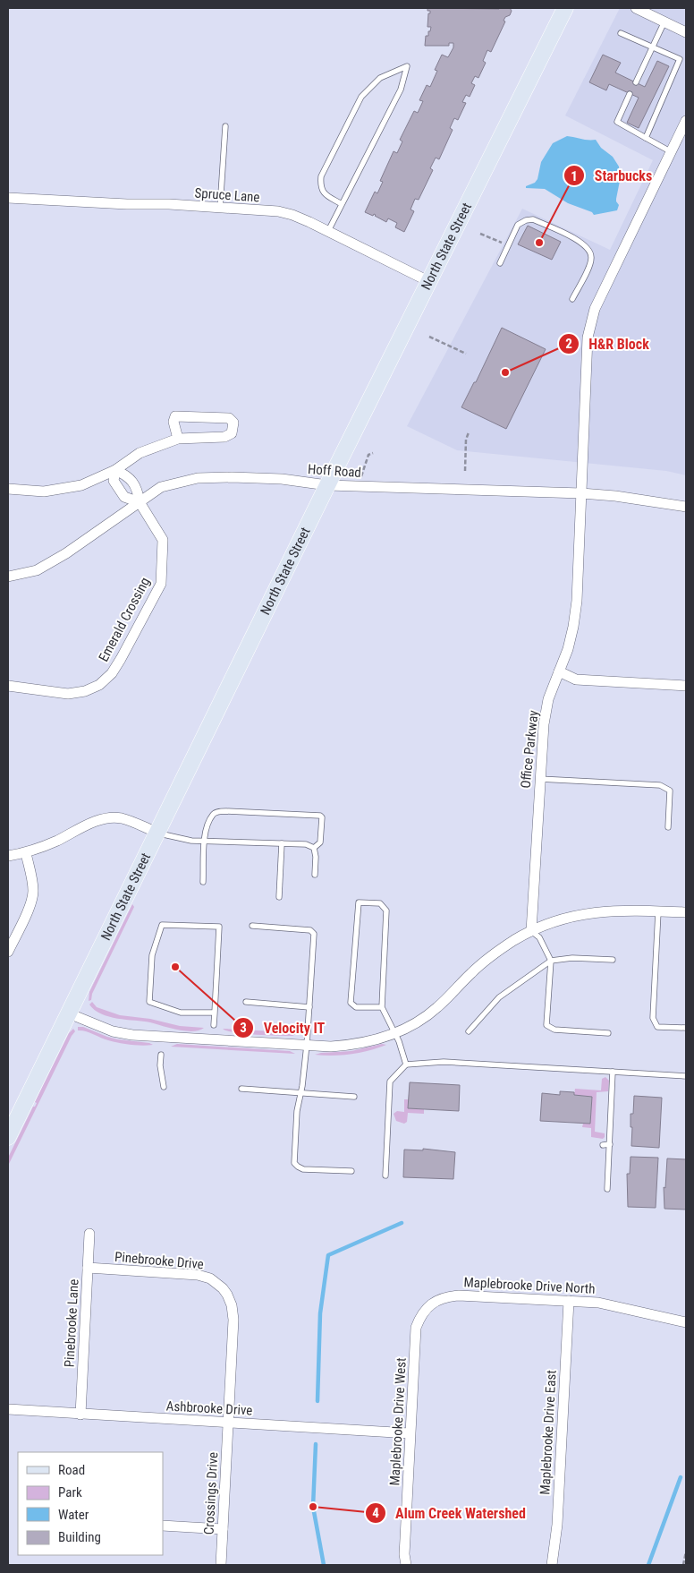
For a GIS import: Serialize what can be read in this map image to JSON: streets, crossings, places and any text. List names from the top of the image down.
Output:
{
  "streets": {
    "main road": ["North State Street"],
    "street": [
      "Spruce Lane",
      "Hoff Road",
      "Emerald Crossing",
      "Office Parkway",
      "Pinebrooke Drive",
      "Maplebrooke Drive North",
      "Pinebrooke Lane",
      "Ashbrooke Drive",
      "Maplebrooke Drive West",
      "Maplebrooke Drive East",
      "Crossings Drive"
    ]
  },
  "crossings": [
    ["Spruce Lane", "North State Street"],
    ["North State Street", "Hoff Road"],
    ["Hoff Road", "Emerald Crossing"],
    ["Hoff Road", "Office Parkway"],
    ["Pinebrooke Drive", "Pinebrooke Lane"],
    ["Pinebrooke Drive", "Ashbrooke Drive"],
    ["Pinebrooke Drive", "Crossings Drive"],
    ["Maplebrooke Drive North", "Maplebrooke Drive West"],
    ["Maplebrooke Drive North", "Maplebrooke Drive East"],
    ["Pinebrooke Lane", "Ashbrooke Drive"],
    ["Ashbrooke Drive", "Maplebrooke Drive West"],
    ["Ashbrooke Drive", "Crossings Drive"]
  ],
  "places": [
    "Starbucks",
    "H&R Block",
    "Velocity IT",
    "Alum Creek Watershed"
  ],
  "legend": [
    "Road",
    "Park",
    "Water",
    "Building"
  ]
}
